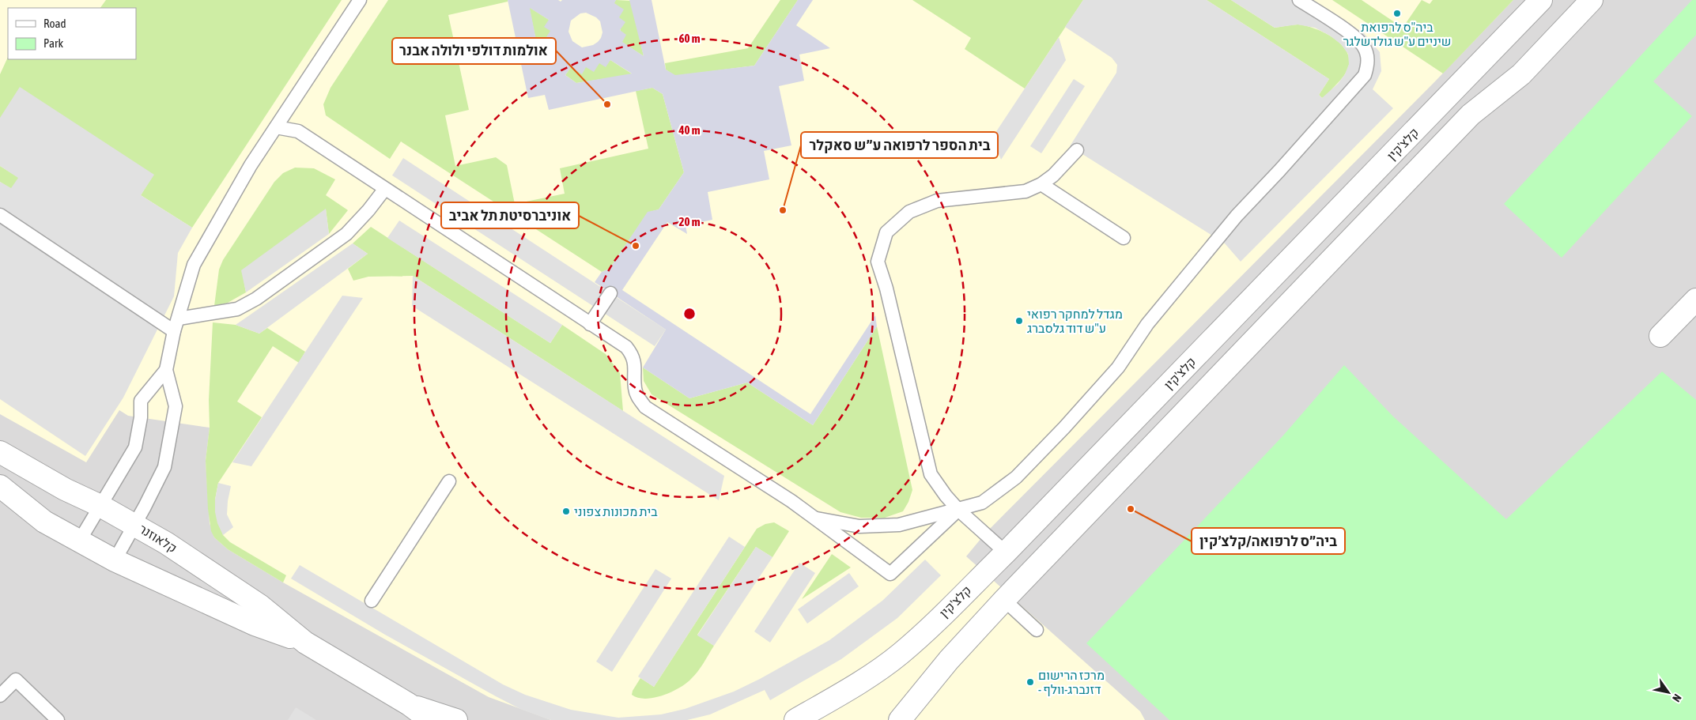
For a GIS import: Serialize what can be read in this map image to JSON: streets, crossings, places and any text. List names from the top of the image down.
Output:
{
  "streets": {
    "street": ["קלצ'קין", "קלאוזנר"]
  },
  "places": [
    "ביה\"ס לרפואת שיניים ע\"ש גולדשלגר",
    "אולמות דולפי ולולה אבנר",
    "בית הספר לרפואה ע״ש סאקלר",
    "אוניברסיטת תל אביב",
    "מגדל למחקר רפואי ע\"ש דוד גלסברג",
    "ביה״ס לרפואה/קלצ׳קין",
    "בית מכונות צפוני",
    "מרכז הרישום - דזנברג-וולף"
  ],
  "legend": ["Road", "Park"],
  "north": "bottom right",
  "rings": ["60 m", "40 m", "20 m"]
}
